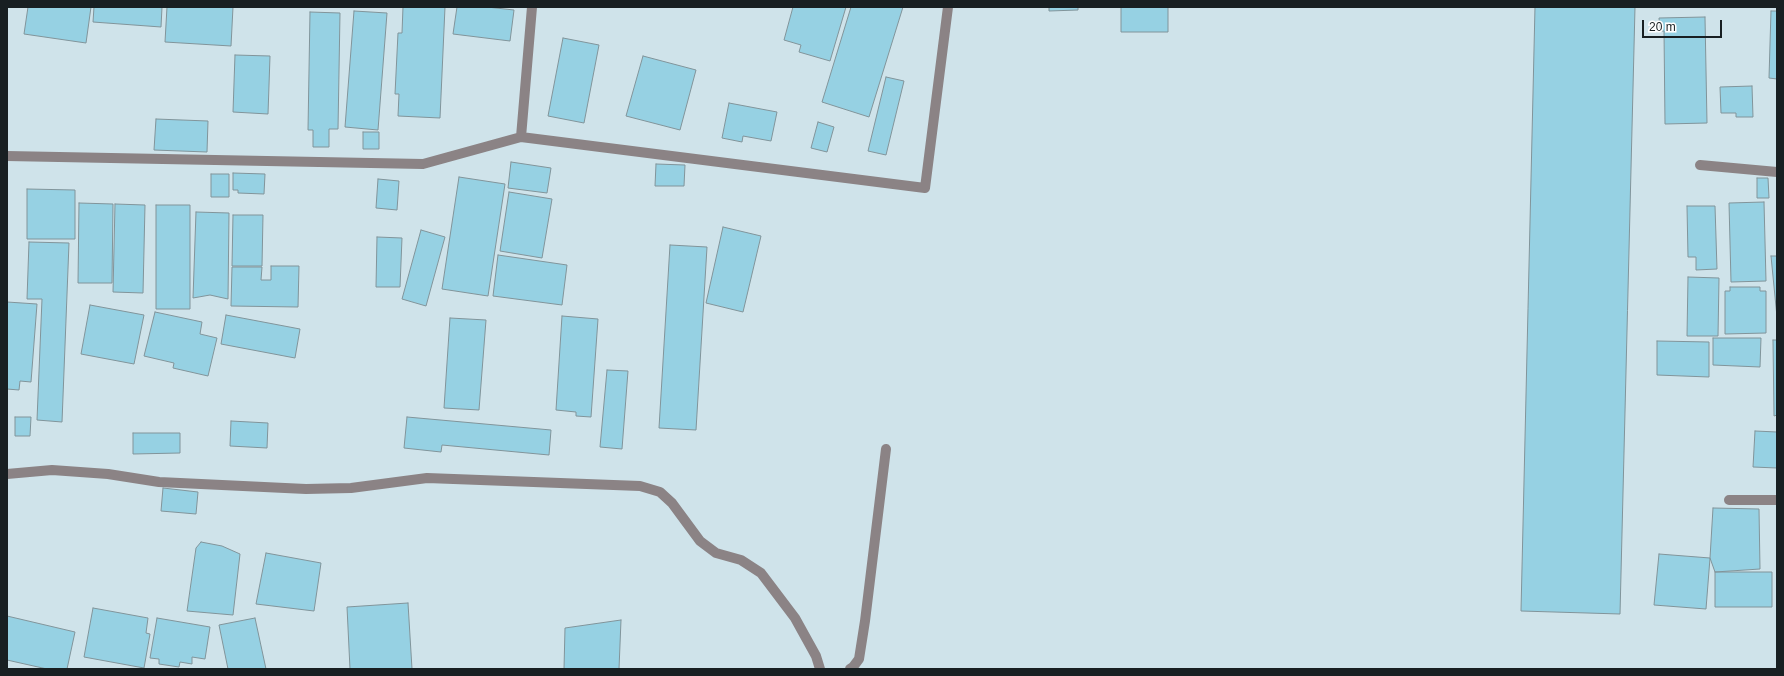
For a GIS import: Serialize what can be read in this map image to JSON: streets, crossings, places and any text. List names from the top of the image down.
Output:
{
  "scale_bar": "20 m"
}
